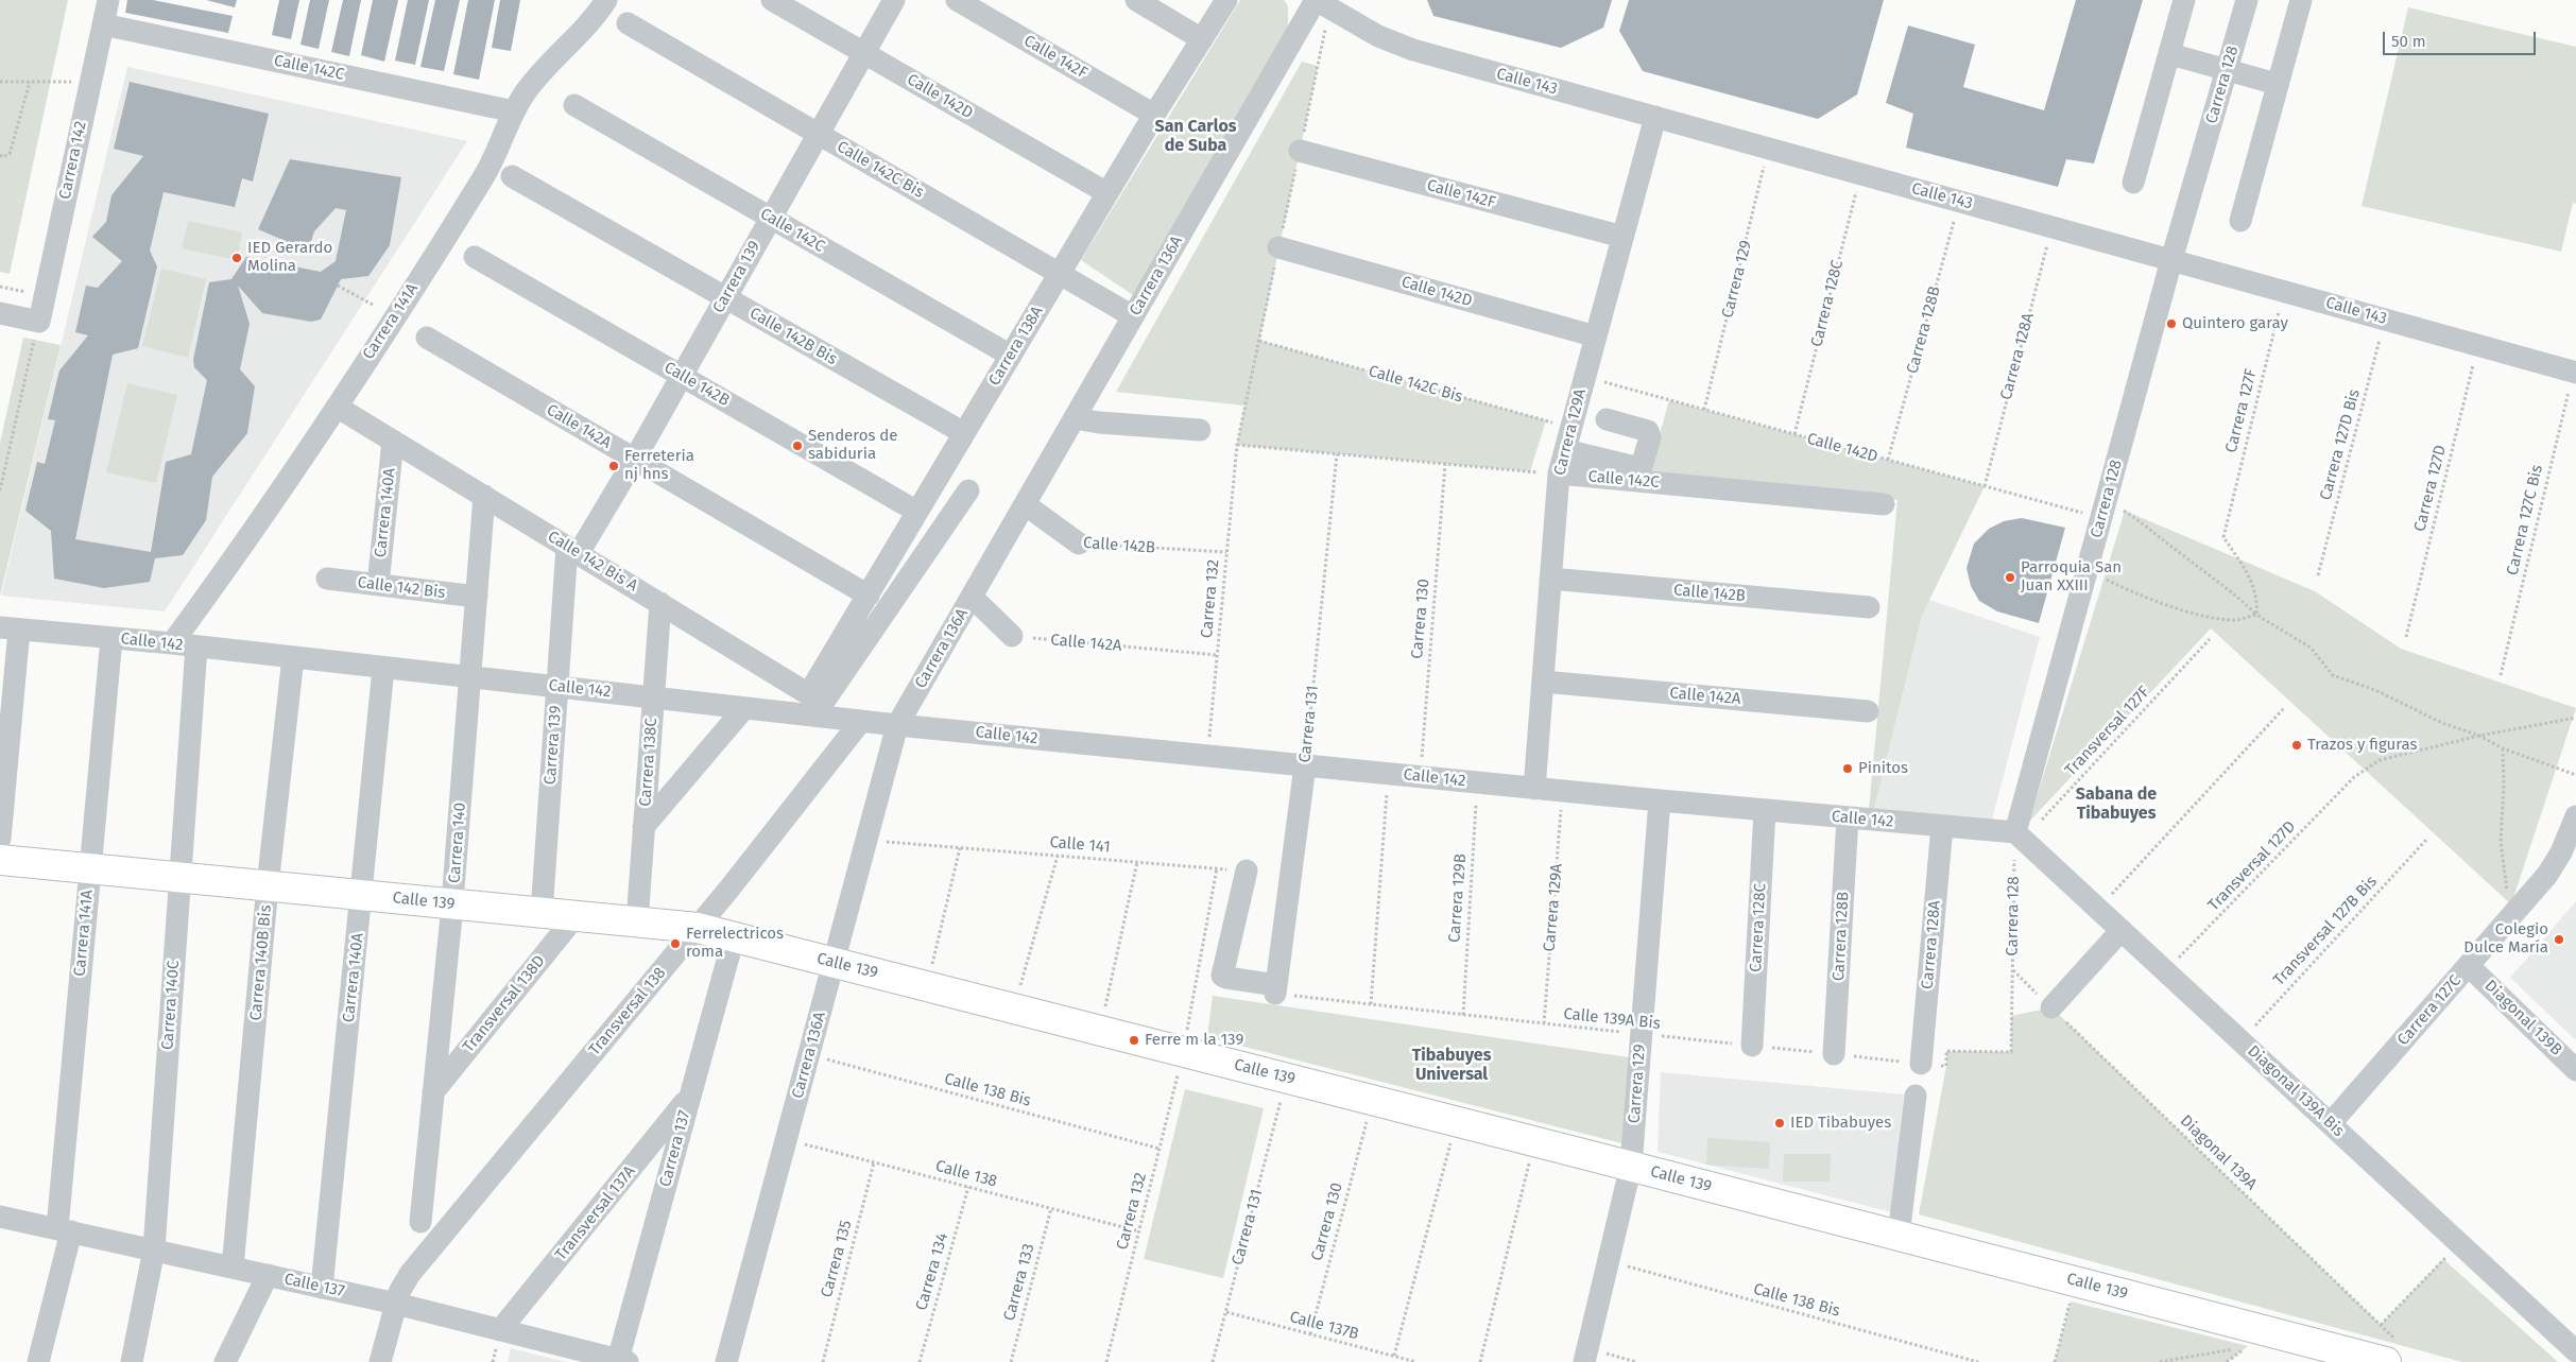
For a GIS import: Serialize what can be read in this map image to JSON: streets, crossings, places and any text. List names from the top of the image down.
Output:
{
  "streets": {
    "main road": ["Calle 139"],
    "street": [
      "Calle 142F",
      "Calle 142C",
      "Calle 143",
      "Carrera 128",
      "Calle 142D",
      "Carrera 142",
      "Calle 142C Bis",
      "Carrera 136A",
      "Carrera 139",
      "Carrera 129",
      "Carrera 128C",
      "Carrera 141A",
      "Carrera 128B",
      "Calle 142B Bis",
      "Carrera 138A",
      "Carrera 128A",
      "Calle 142B",
      "Calle 142A",
      "Carrera 129A",
      "Carrera 140A",
      "Calle 142 Bis A",
      "Calle 142 Bis",
      "Calle 142",
      "Carrera 131",
      "Carrera 138C",
      "Carrera 140",
      "Carrera 140B Bis",
      "Transversal 138D",
      "Carrera 140C",
      "Carrera 127C",
      "Transversal 138",
      "Diagonal 139B",
      "Diagonal 139A Bis",
      "Carrera 137",
      "Transversal 137A",
      "Calle 137"
    ],
    "path": [
      "Carrera 127F",
      "Carrera 127D Bis",
      "Carrera 127D",
      "Carrera 127C Bis",
      "Carrera 132",
      "Carrera 130",
      "Transversal 127F",
      "Calle 141",
      "Transversal 127D",
      "Carrera 129B",
      "Transversal 127B Bis",
      "Calle 139A Bis",
      "Calle 138 Bis",
      "Diagonal 139A",
      "Calle 138",
      "Carrera 135",
      "Carrera 134",
      "Carrera 133",
      "Calle 137B"
    ]
  },
  "crossings": [
    ["Calle 142F", "Carrera 138A"],
    ["Calle 142F", "Carrera 129A"],
    ["Calle 142C", "Carrera 142"],
    ["Calle 142C", "Carrera 139"],
    ["Calle 142C", "Carrera 141A"],
    ["Calle 142C", "Carrera 138A"],
    ["Calle 142C", "Carrera 129A"],
    ["Calle 143", "Carrera 128"],
    ["Calle 143", "Carrera 136A"],
    ["Calle 143", "Carrera 129"],
    ["Calle 143", "Carrera 128C"],
    ["Calle 143", "Carrera 128B"],
    ["Calle 143", "Carrera 128A"],
    ["Calle 143", "Carrera 127F"],
    ["Calle 143", "Carrera 129A"],
    ["Calle 143", "Carrera 127D Bis"],
    ["Calle 143", "Carrera 127D"],
    ["Calle 143", "Carrera 127C Bis"],
    ["Carrera 128", "Calle 142D"],
    ["Carrera 128", "Calle 142"],
    ["Carrera 128", "Transversal 127F"],
    ["Carrera 128", "Calle 139A Bis"],
    ["Carrera 128", "Diagonal 139A Bis"],
    ["Carrera 128", "Diagonal 139A"],
    ["Calle 142D", "Carrera 139"],
    ["Calle 142D", "Carrera 129"],
    ["Calle 142D", "Carrera 128C"],
    ["Calle 142D", "Carrera 128B"],
    ["Calle 142D", "Carrera 138A"],
    ["Calle 142D", "Carrera 128A"],
    ["Calle 142D", "Carrera 127F"],
    ["Calle 142D", "Carrera 129A"],
    ["Calle 142D", "Transversal 127D"],
    ["Calle 142C Bis", "Carrera 136A"],
    ["Calle 142C Bis", "Carrera 139"],
    ["Calle 142C Bis", "Carrera 138A"],
    ["Calle 142C Bis", "Carrera 129A"],
    ["Carrera 136A", "Calle 142B"],
    ["Carrera 136A", "Calle 142"],
    ["Carrera 136A", "Calle 141"],
    ["Carrera 136A", "Calle 139"],
    ["Carrera 136A", "Calle 138 Bis"],
    ["Carrera 136A", "Calle 138"],
    ["Carrera 139", "Calle 142B Bis"],
    ["Carrera 139", "Calle 142B"],
    ["Carrera 139", "Calle 142A"],
    ["Carrera 139", "Calle 142 Bis A"],
    ["Carrera 139", "Calle 142"],
    ["Carrera 139", "Calle 139"],
    ["Carrera 129", "Calle 142"],
    ["Carrera 129", "Calle 139"],
    ["Carrera 129", "Calle 139A Bis"],
    ["Carrera 129", "Calle 138 Bis"],
    ["Carrera 128C", "Calle 142"],
    ["Carrera 128C", "Calle 139A Bis"],
    ["Carrera 141A", "Calle 142 Bis A"],
    ["Carrera 141A", "Calle 142"],
    ["Carrera 141A", "Calle 139"],
    ["Carrera 141A", "Calle 137"],
    ["Carrera 128B", "Calle 142"],
    ["Carrera 128B", "Calle 139A Bis"],
    ["Calle 142B Bis", "Carrera 138A"],
    ["Carrera 138A", "Calle 142B"],
    ["Carrera 138A", "Calle 142A"],
    ["Carrera 138A", "Calle 142 Bis A"],
    ["Carrera 128A", "Calle 142"],
    ["Carrera 128A", "Calle 139A Bis"],
    ["Calle 142B", "Carrera 129A"],
    ["Calle 142B", "Carrera 132"],
    ["Calle 142A", "Carrera 129A"],
    ["Calle 142A", "Carrera 132"],
    ["Carrera 129A", "Calle 142"],
    ["Carrera 129A", "Calle 139A Bis"],
    ["Carrera 140A", "Calle 142 Bis A"],
    ["Carrera 140A", "Calle 142 Bis"],
    ["Carrera 140A", "Calle 142"],
    ["Carrera 140A", "Calle 139"],
    ["Carrera 140A", "Calle 137"],
    ["Calle 142 Bis A", "Calle 142"],
    ["Calle 142 Bis A", "Carrera 138C"],
    ["Calle 142 Bis A", "Carrera 140"],
    ["Calle 142 Bis A", "Transversal 138"],
    ["Calle 142 Bis", "Carrera 140"],
    ["Carrera 132", "Calle 142"],
    ["Carrera 132", "Carrera 131"],
    ["Carrera 132", "Calle 138 Bis"],
    ["Carrera 132", "Calle 138"],
    ["Carrera 130", "Calle 142"],
    ["Carrera 130", "Calle 137B"],
    ["Calle 142", "Carrera 131"],
    ["Calle 142", "Transversal 127F"],
    ["Calle 142", "Carrera 138C"],
    ["Calle 142", "Carrera 140"],
    ["Calle 142", "Carrera 129B"],
    ["Calle 142", "Carrera 140B Bis"],
    ["Calle 142", "Carrera 140C"],
    ["Calle 142", "Transversal 138"],
    ["Calle 142", "Diagonal 139A Bis"],
    ["Carrera 131", "Calle 139A Bis"],
    ["Carrera 131", "Calle 137B"],
    ["Transversal 127F", "Diagonal 139A Bis"],
    ["Carrera 138C", "Calle 139"],
    ["Carrera 140", "Calle 139"],
    ["Carrera 140", "Transversal 138D"],
    ["Transversal 127D", "Diagonal 139A Bis"],
    ["Carrera 129B", "Calle 139A Bis"],
    ["Calle 139", "Carrera 140B Bis"],
    ["Calle 139", "Transversal 138D"],
    ["Calle 139", "Carrera 140C"],
    ["Calle 139", "Transversal 138"],
    ["Calle 139", "Carrera 137"],
    ["Calle 139", "Diagonal 139A"],
    ["Transversal 127B Bis", "Diagonal 139A Bis"],
    ["Carrera 140B Bis", "Calle 137"],
    ["Carrera 140C", "Calle 137"],
    ["Carrera 127C", "Diagonal 139B"],
    ["Carrera 127C", "Diagonal 139A Bis"],
    ["Transversal 138", "Calle 137"],
    ["Carrera 137", "Transversal 137A"],
    ["Carrera 137", "Calle 137"],
    ["Calle 138", "Carrera 135"],
    ["Calle 138", "Carrera 134"],
    ["Calle 138", "Carrera 133"],
    ["Transversal 137A", "Calle 137"]
  ],
  "districts": ["San Carlos de Suba", "Sabana de Tibabuyes", "Tibabuyes Universal"],
  "places": [
    "IED Gerardo Molina",
    "Quintero garay",
    "Senderos de sabiduria",
    "Ferreteria nj hns",
    "Parroquia San Juan XXIII",
    "Trazos y figuras",
    "Pinitos",
    "Colegio Dulce María",
    "Ferrelectricos roma",
    "Ferre m la 139",
    "IED Tibabuyes"
  ],
  "scale_bar": "50 m"
}
